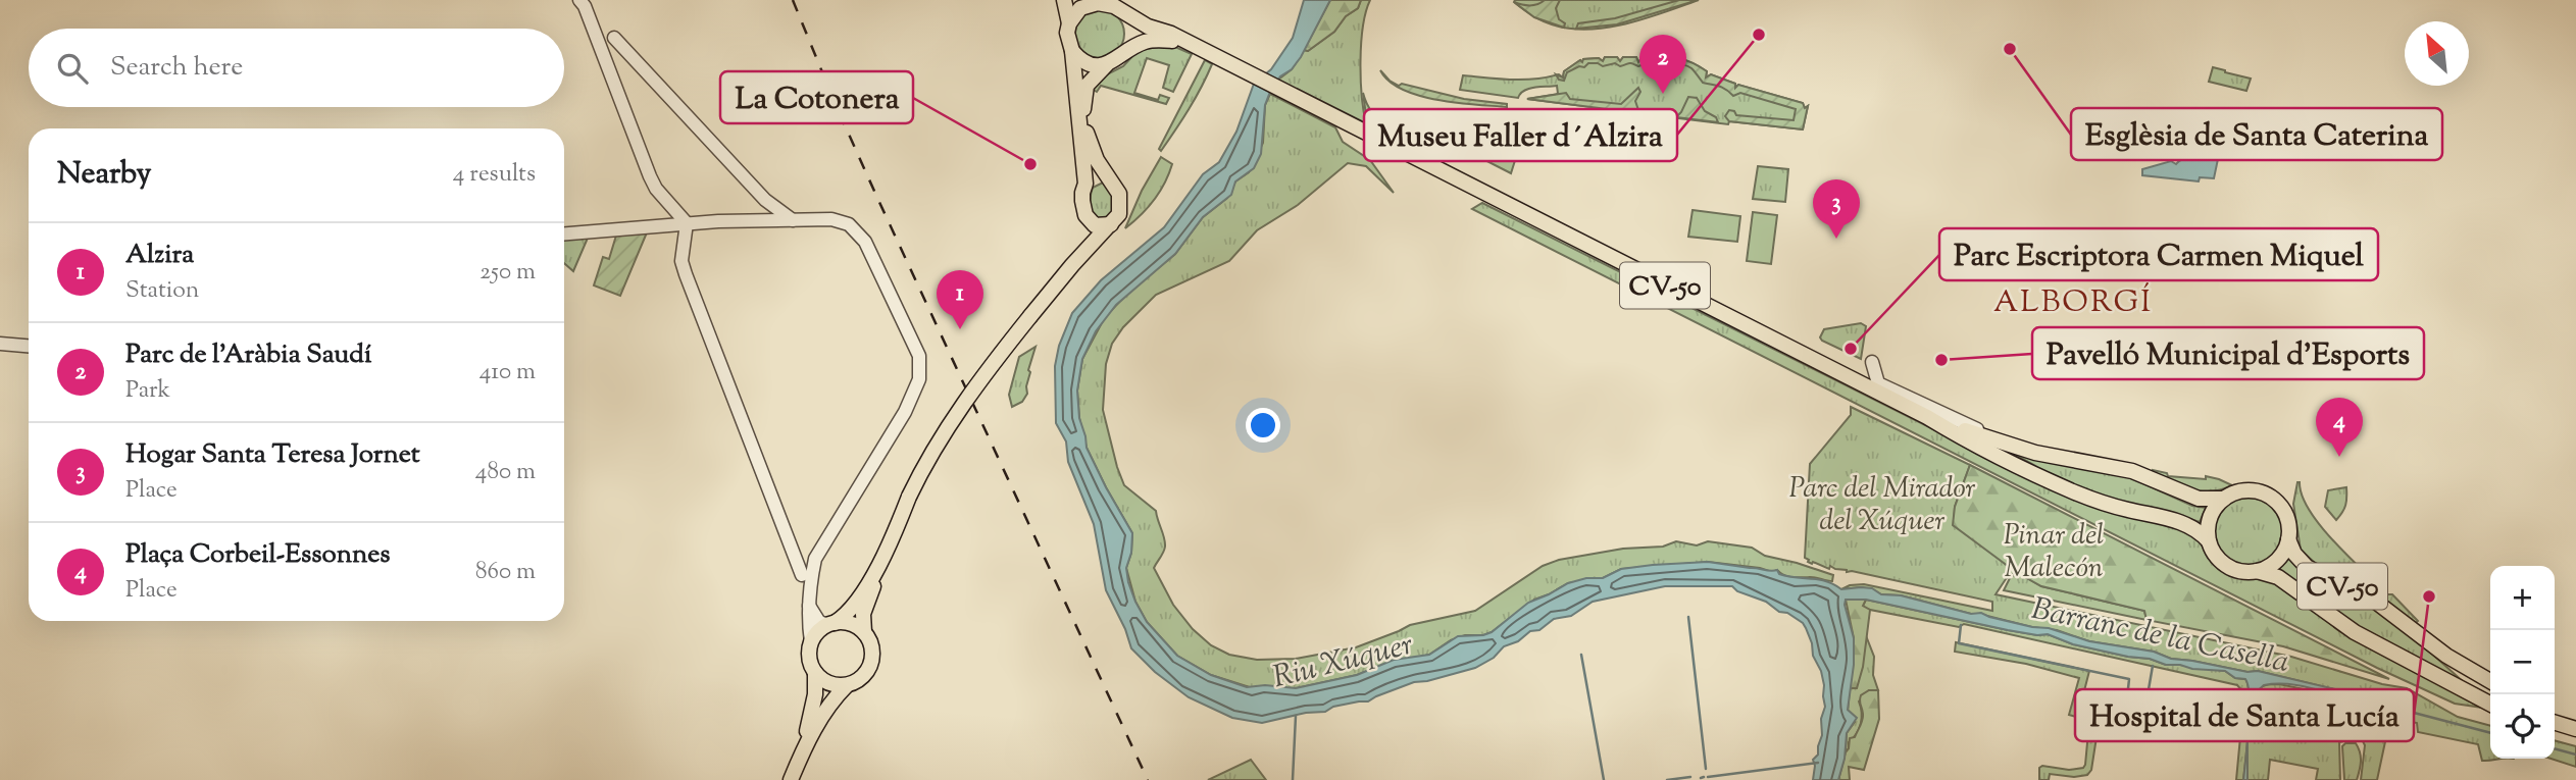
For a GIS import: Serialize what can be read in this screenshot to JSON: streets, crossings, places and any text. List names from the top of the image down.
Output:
{
  "streets": {
    "main road": ["CV-50"]
  },
  "districts": ["ALBORGÍ"],
  "water": ["Barranc de la Casella", "Riu Xúquer"],
  "parks": ["Parc del Mirador del Xúquer", "Pinar del Malecón"],
  "places": [
    "Museu Faller d´Alzira",
    "Esglèsia de Santa Caterina",
    "La Cotonera",
    "Parc Escriptora Carmen Miquel",
    "Pavelló Municipal d'Esports",
    "Hospital de Santa Lucía"
  ],
  "north": "top left",
  "page": {
    "search": "Search here",
    "pins": [
      "2",
      "3",
      "1",
      "4"
    ],
    "heading": ["Nearby", "4 results"],
    "list": [
      {
        "mark": "1",
        "name": "Alzira",
        "note": "Station",
        "value": "250 m"
      },
      {
        "mark": "2",
        "name": "Parc de l'Aràbia Saudí",
        "note": "Park",
        "value": "410 m"
      },
      {
        "mark": "3",
        "name": "Hogar Santa Teresa Jornet",
        "note": "Place",
        "value": "480 m"
      },
      {
        "mark": "4",
        "name": "Plaça Corbeil-Essonnes",
        "note": "Place",
        "value": "860 m"
      }
    ],
    "map_buttons": ["+", "−"]
  }
}
